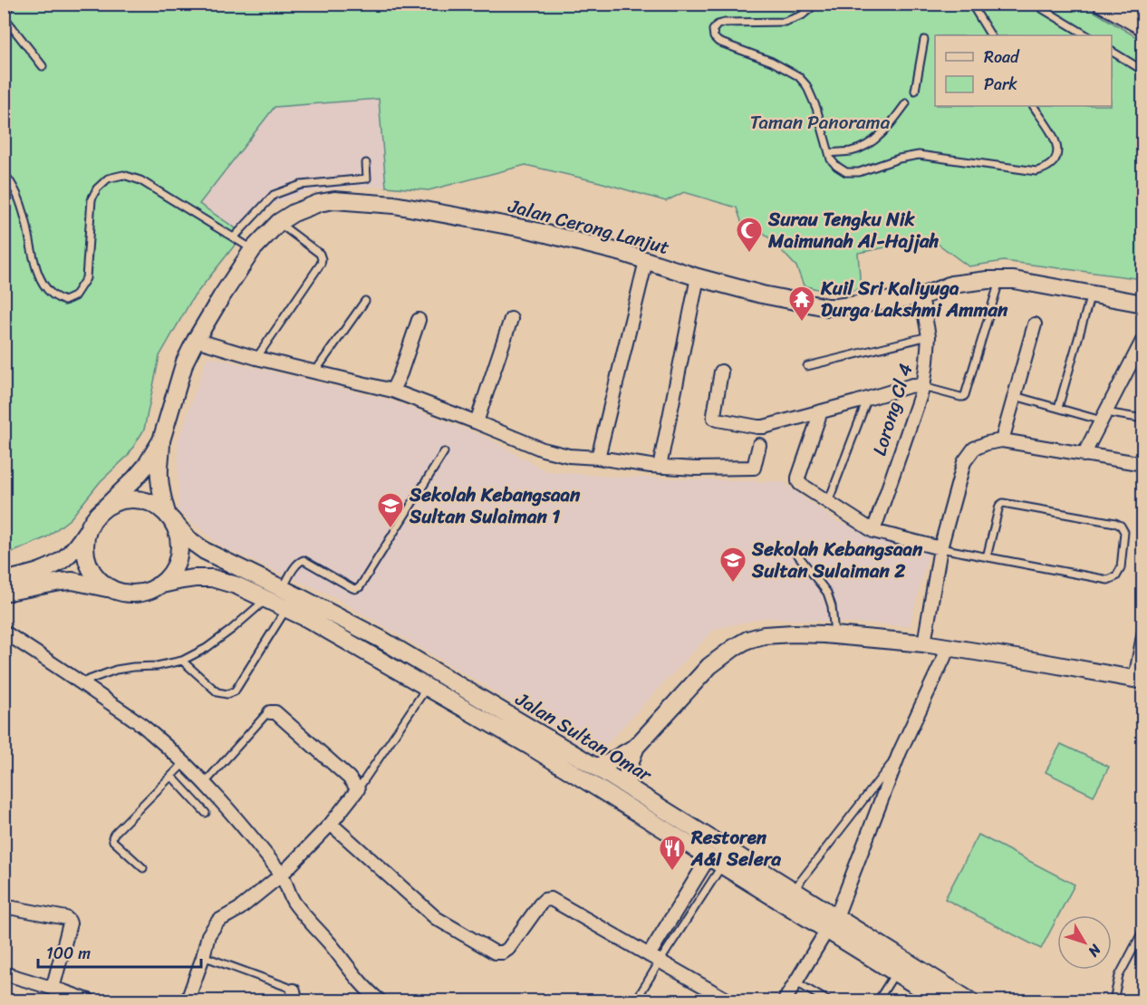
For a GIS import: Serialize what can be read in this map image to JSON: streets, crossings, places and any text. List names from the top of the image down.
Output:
{
  "streets": {
    "main road": ["Jalan Cerong Lanjut", "Jalan Sultan Omar"],
    "street": ["Lorong Cl 4"]
  },
  "crossings": [
    ["Jalan Cerong Lanjut", "Lorong Cl 4"],
    ["Jalan Cerong Lanjut", "Jalan Sultan Omar"]
  ],
  "parks": ["Taman Panorama"],
  "places": {
    "mosque": ["Surau Tengku Nik Maimunah Al-Hajjah"],
    "temple": ["Kuil Sri Kaliyuga Durga Lakshmi Amman"],
    "school or university": ["Sekolah Kebangsaan Sultan Sulaiman 1", "Sekolah Kebangsaan Sultan Sulaiman 2"],
    "restaurant": ["Restoren A&I Selera"]
  },
  "legend": ["Road", "Park"],
  "scale_bar": "100 m",
  "north": "bottom right"
}
